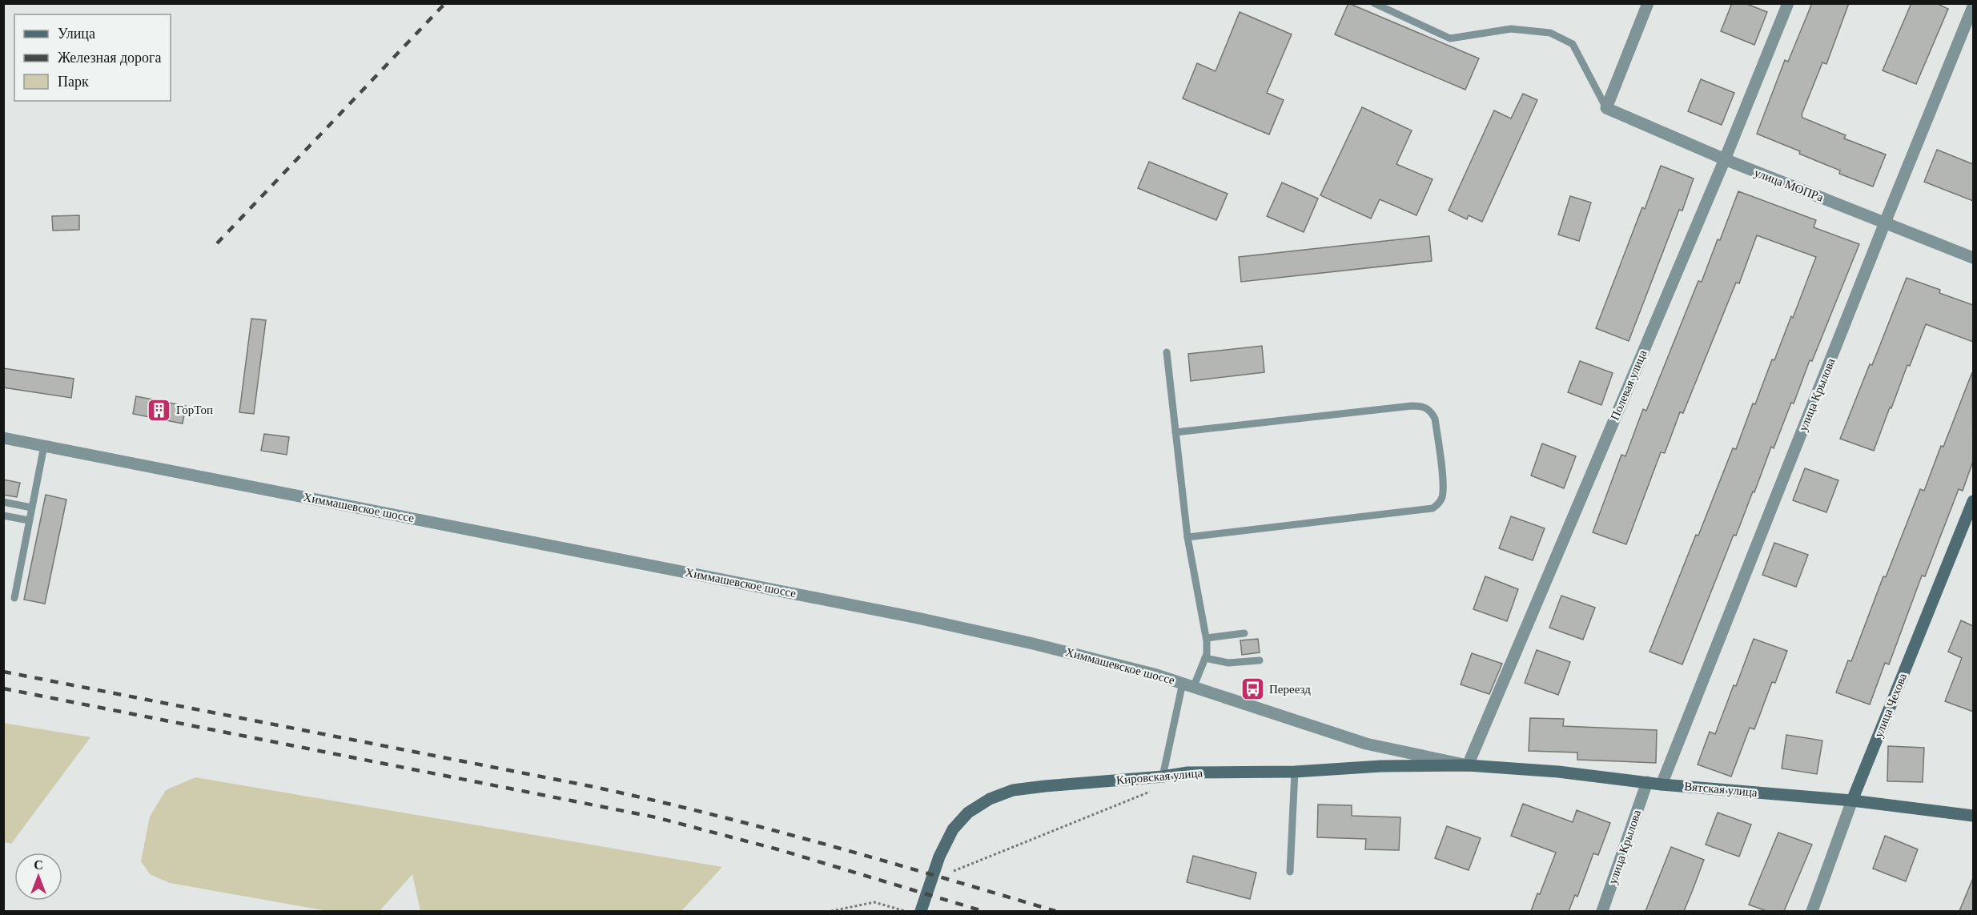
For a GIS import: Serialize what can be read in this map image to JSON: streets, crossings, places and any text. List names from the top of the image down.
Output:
{
  "streets": {
    "main road": ["улица Чехова", "Кировская улица", "Вятская улица"],
    "street": [
      "улица МОПРа",
      "Полевая улица",
      "улица Крылова",
      "Химмашевское шоссе"
    ]
  },
  "crossings": [
    ["улица МОПРа", "Полевая улица"],
    ["улица МОПРа", "улица Крылова"],
    ["Полевая улица", "Химмашевское шоссе"],
    ["Полевая улица", "Кировская улица"],
    ["Полевая улица", "Вятская улица"],
    ["улица Крылова", "Вятская улица"],
    ["Химмашевское шоссе", "Кировская улица"],
    ["Химмашевское шоссе", "Вятская улица"],
    ["улица Чехова", "Вятская улица"],
    ["Кировская улица", "Вятская улица"]
  ],
  "places": {
    "building": ["ГорТоп"],
    "bus stop": ["Переезд"]
  },
  "legend": ["Улица", "Железная дорога", "Парк"],
  "north": "top"
}
